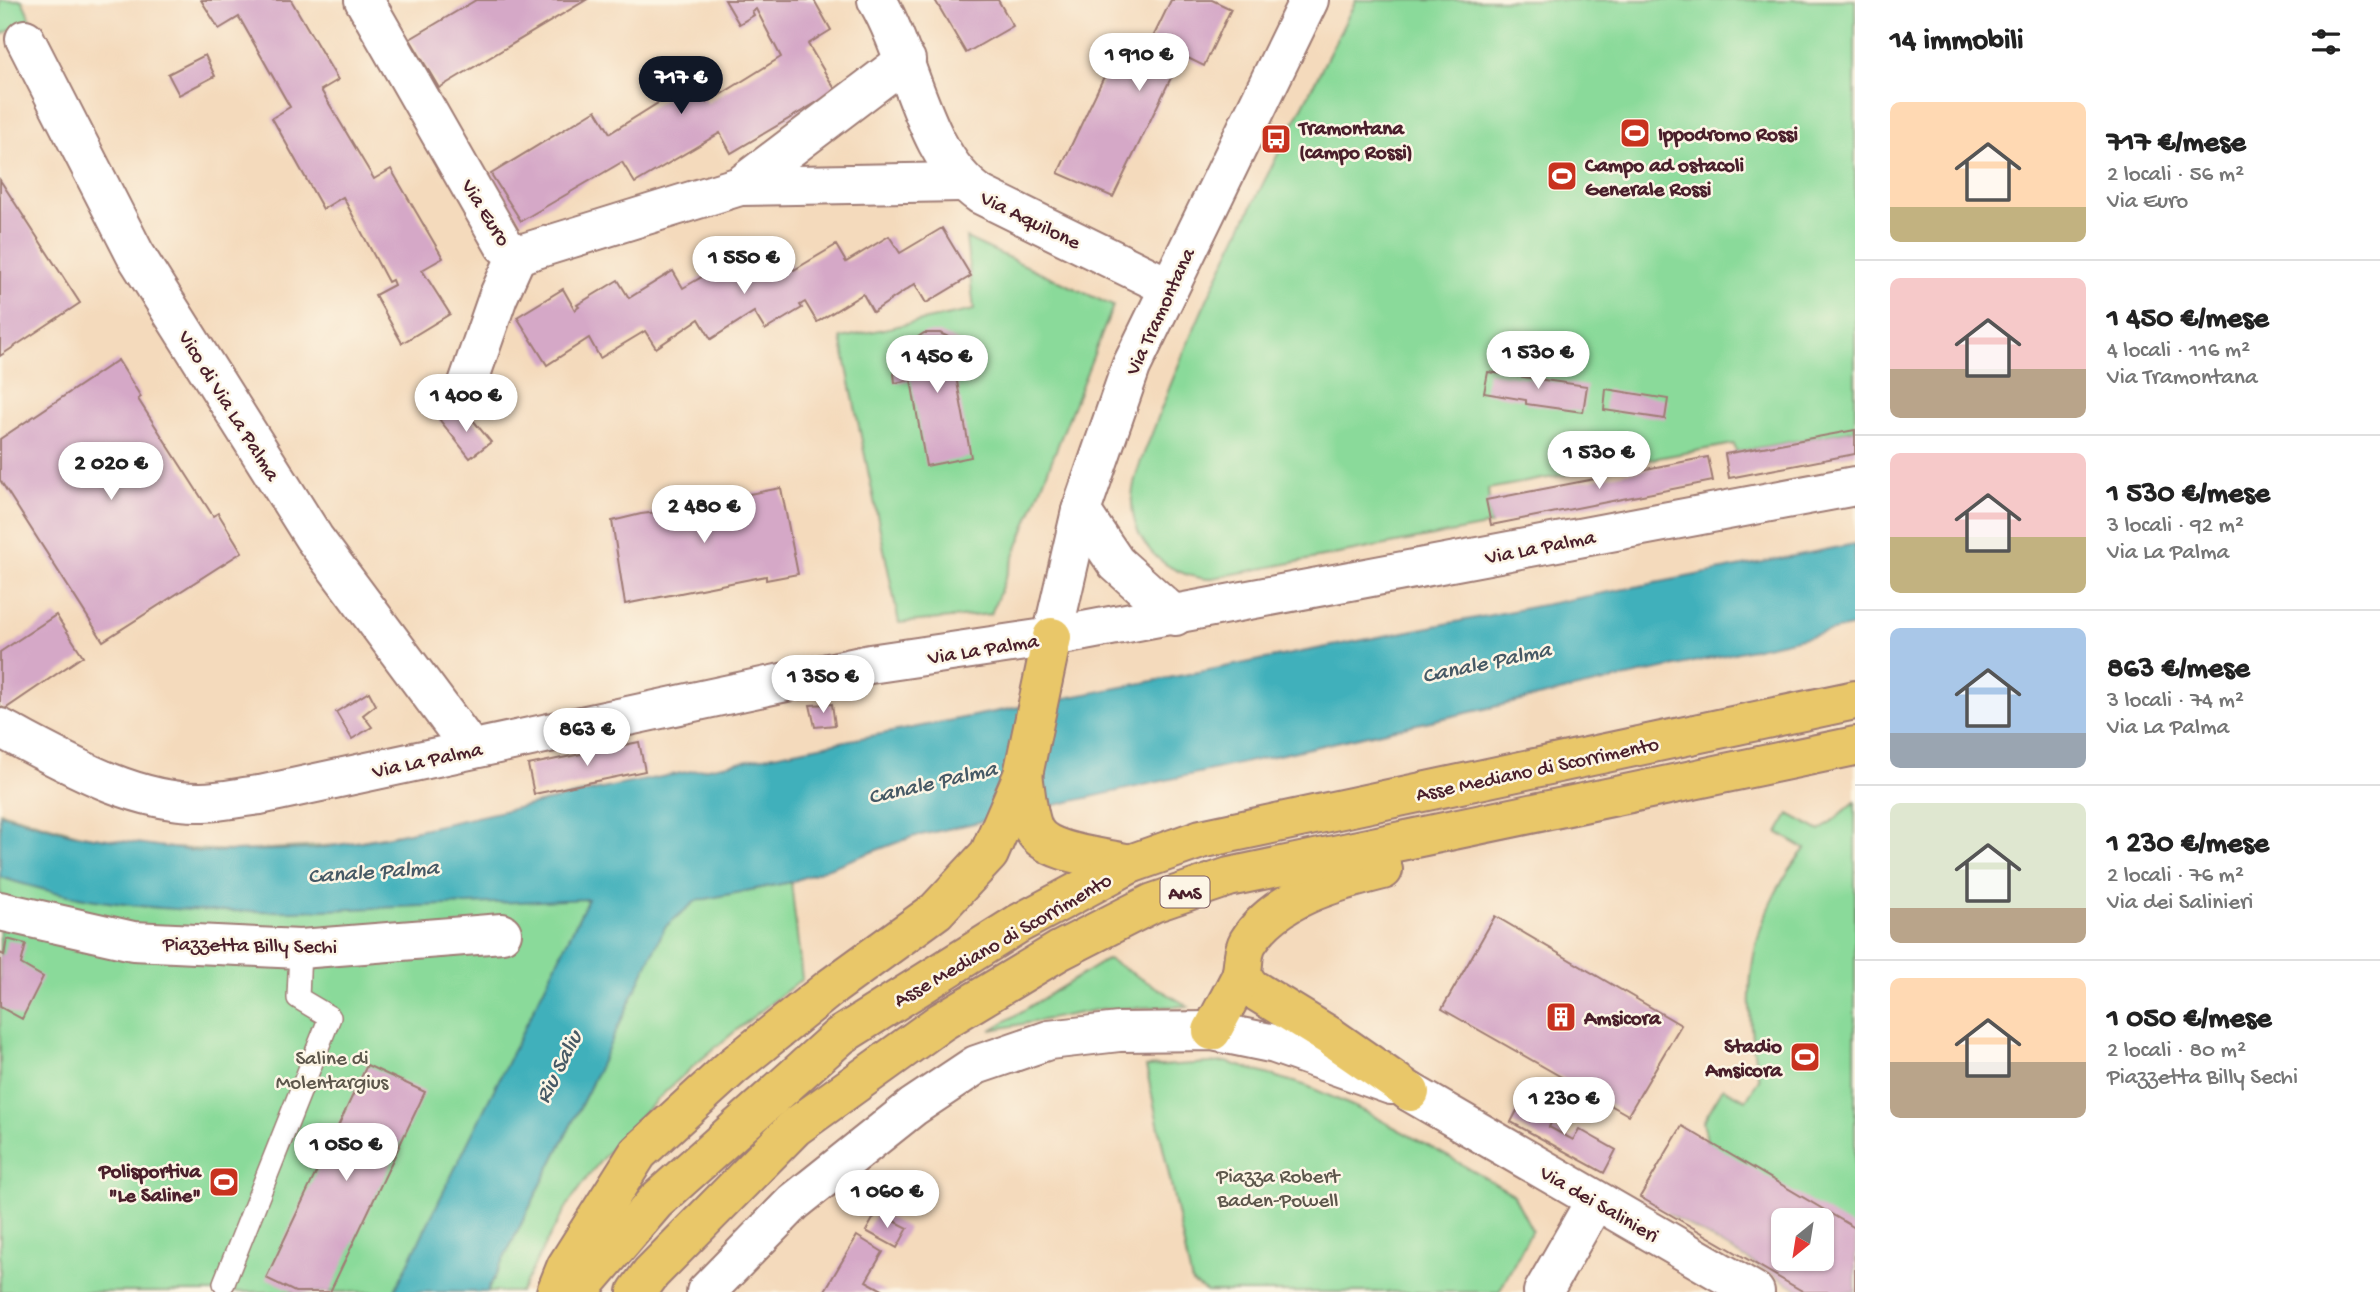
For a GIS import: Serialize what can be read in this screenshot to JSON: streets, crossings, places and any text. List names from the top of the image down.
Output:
{
  "streets": {
    "highway": ["Asse Mediano di Scorrimento", "AMS"],
    "street": [
      "Via Euro",
      "Via Aquilone",
      "Via Tramontana",
      "Vico di Via La Palma",
      "Via La Palma",
      "Piazzetta Billy Sechi",
      "Via dei Salinieri"
    ]
  },
  "crossings": [
    ["Via Euro", "Via Aquilone"],
    ["Via Aquilone", "Via Tramontana"],
    ["Via Tramontana", "Via La Palma"],
    ["Vico di Via La Palma", "Via La Palma"]
  ],
  "water": ["Canale Palma", "Riu Saliu"],
  "parks": ["Saline di Molentargius", "Piazza Robert Baden-Powell"],
  "places": {
    "sports": [
      "Ippodromo Rossi",
      "Campo ad ostacoli Generale Rossi",
      "Stadio Amsicora",
      "Polisportiva \"Le Saline\""
    ],
    "bus stop": ["Tramontana (campo Rossi)"],
    "building": ["Amsicora"]
  },
  "north": "bottom left",
  "page": {
    "heading": "14 immobili",
    "price": [
      "1 910 €",
      "717 €",
      "1 550 €",
      "1 530 €",
      "1 450 €",
      "1 400 €",
      "1 530 €",
      "2 020 €",
      "2 480 €",
      "1 350 €",
      "863 €",
      "1 230 €",
      "1 050 €",
      "1 060 €"
    ],
    "list": [
      {
        "name": "717 €/mese",
        "note": "2 locali · 56 m² · Via Euro"
      },
      {
        "name": "1 450 €/mese",
        "note": "4 locali · 116 m² · Via Tramontana"
      },
      {
        "name": "1 530 €/mese",
        "note": "3 locali · 92 m² · Via La Palma"
      },
      {
        "name": "863 €/mese",
        "note": "3 locali · 74 m² · Via La Palma"
      },
      {
        "name": "1 230 €/mese",
        "note": "2 locali · 76 m² · Via dei Salinieri"
      },
      {
        "name": "1 050 €/mese",
        "note": "2 locali · 80 m² · Piazzetta Billy Sechi"
      }
    ]
  }
}
